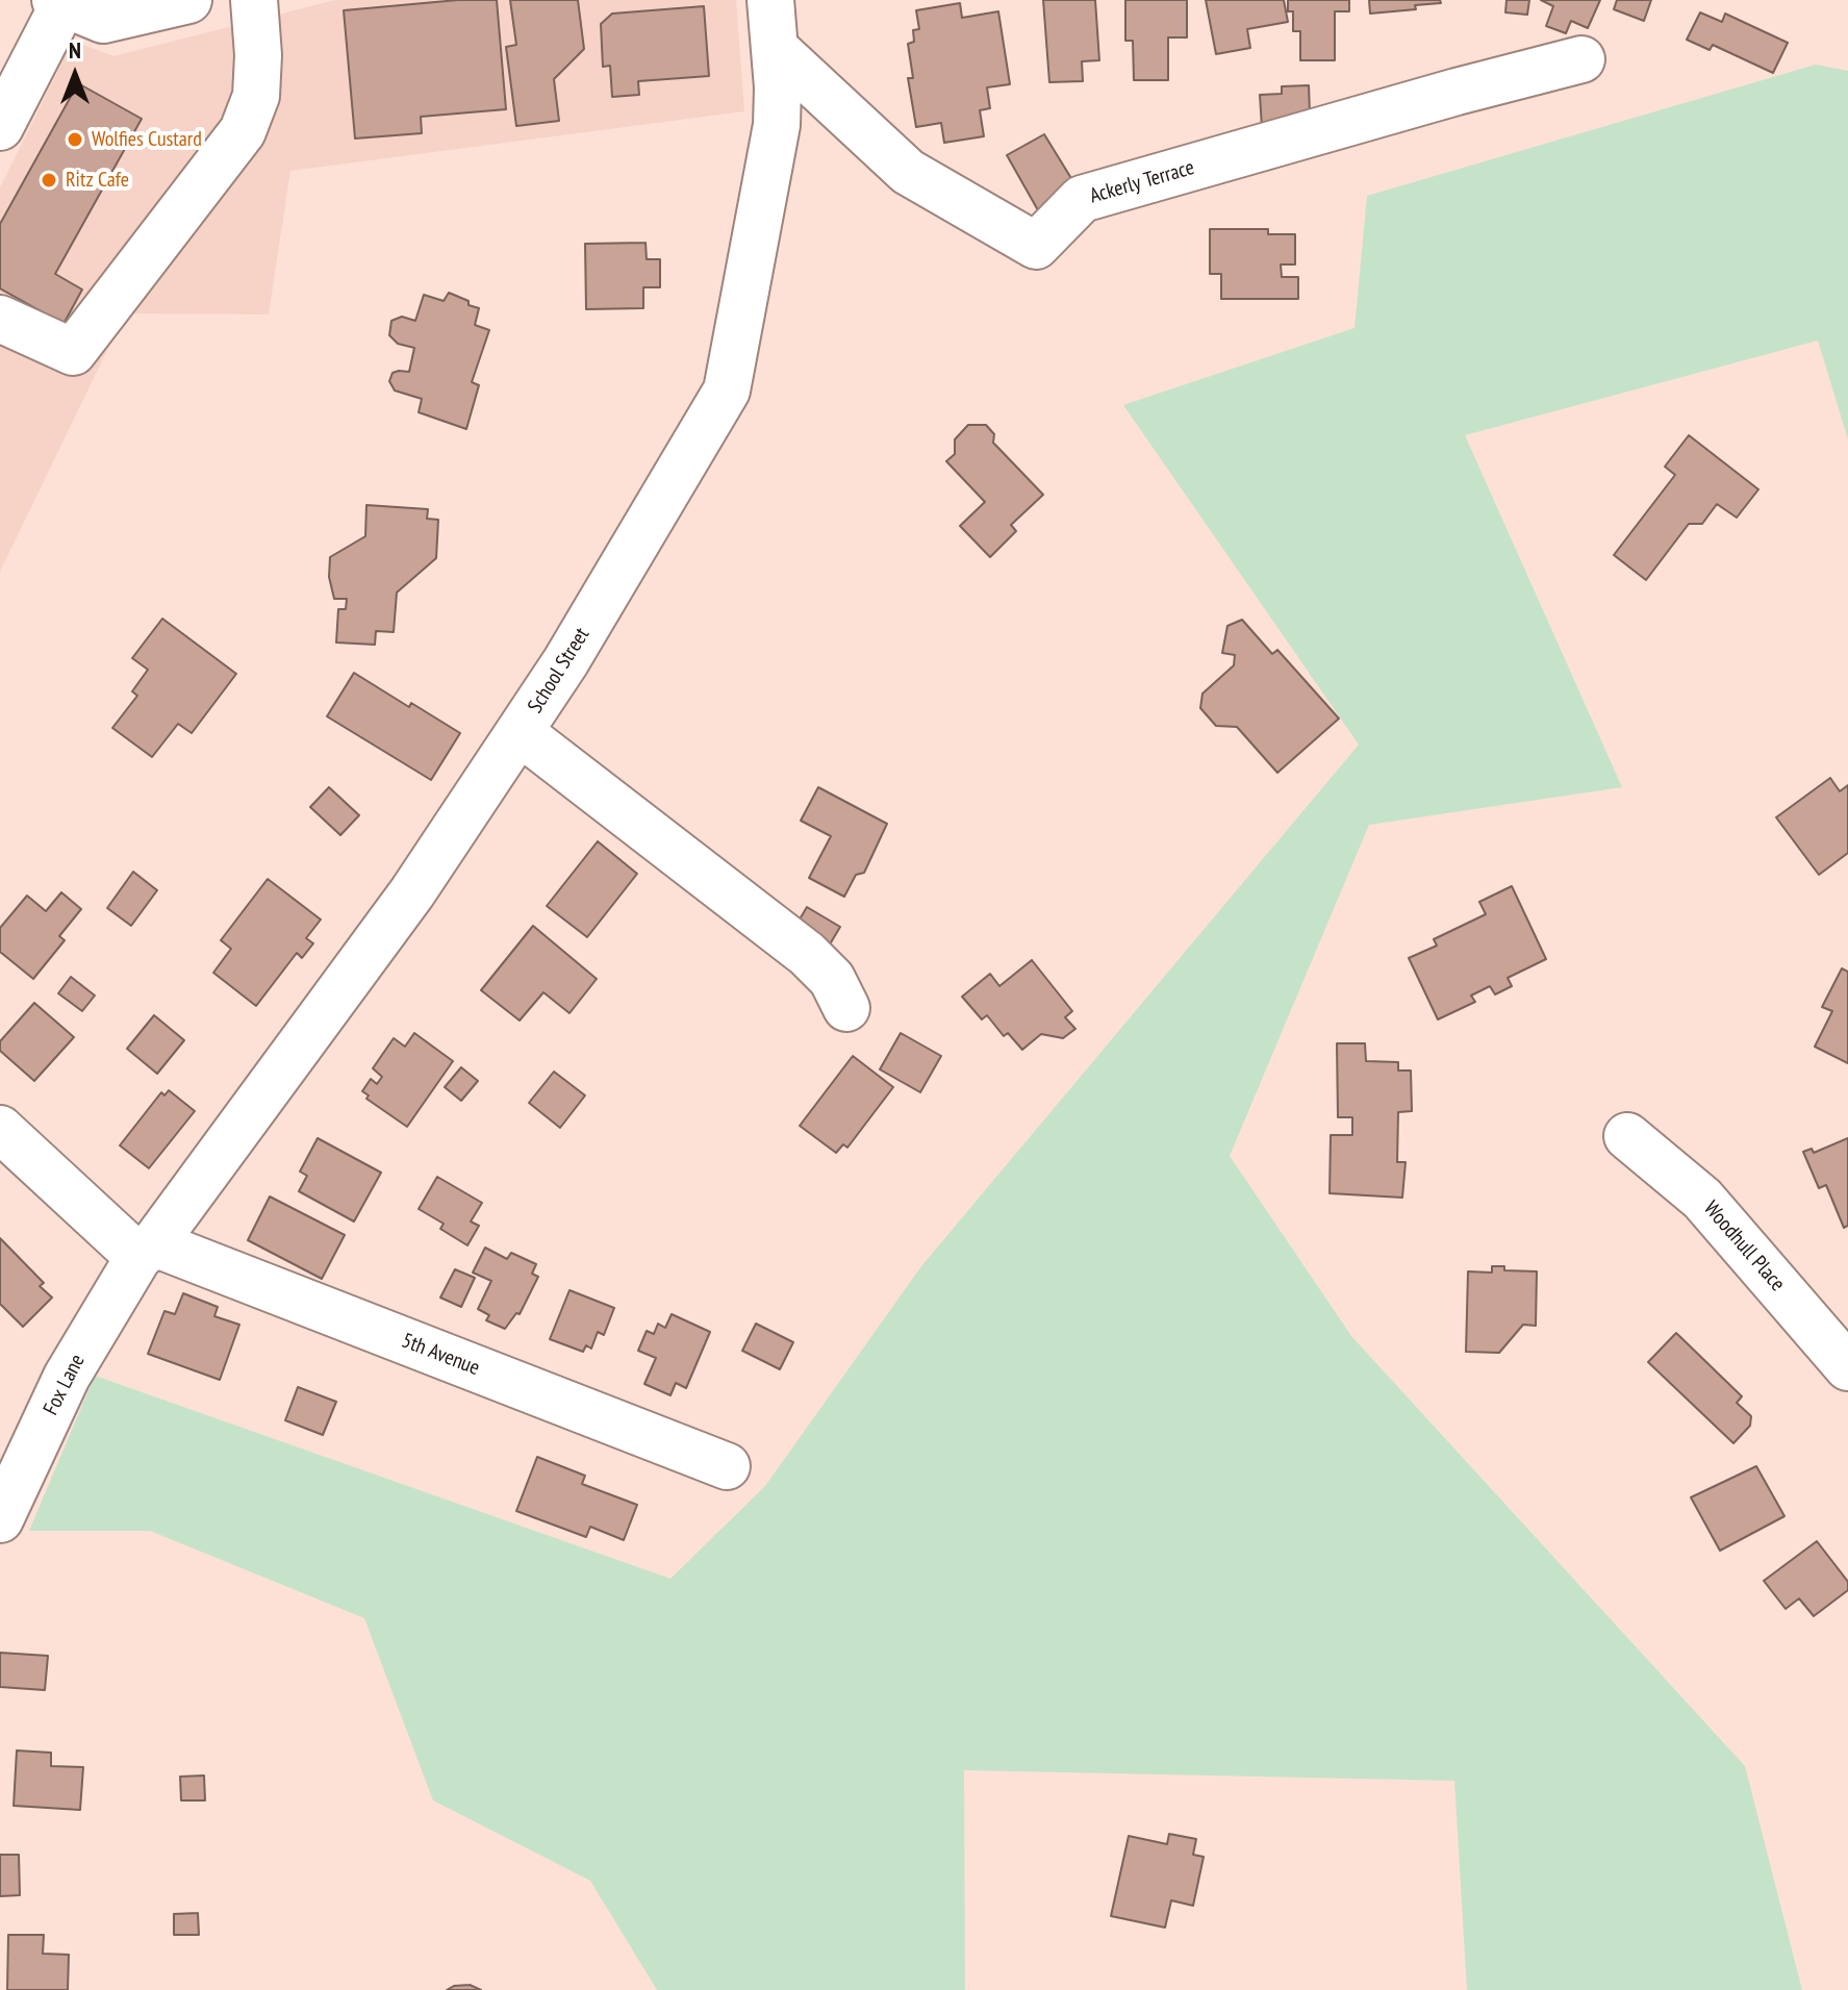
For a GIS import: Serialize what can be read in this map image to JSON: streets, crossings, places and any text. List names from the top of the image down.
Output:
{
  "streets": {
    "street": [
      "Ackerly Terrace",
      "School Street",
      "Woodhull Place",
      "5th Avenue",
      "Fox Lane"
    ]
  },
  "crossings": [
    ["Ackerly Terrace", "School Street"],
    ["School Street", "5th Avenue"],
    ["School Street", "Fox Lane"],
    ["5th Avenue", "Fox Lane"]
  ],
  "places": ["Wolfies Custard", "Ritz Cafe"],
  "north": "top"
}
